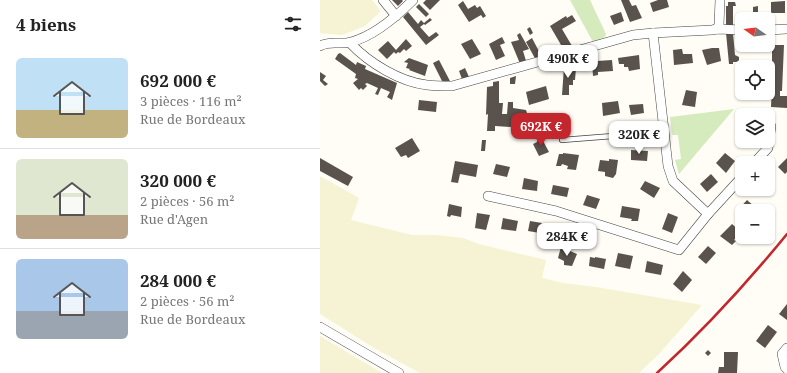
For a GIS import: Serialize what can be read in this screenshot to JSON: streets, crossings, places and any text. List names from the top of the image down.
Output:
{
  "north": "left",
  "page": {
    "heading": "4 biens",
    "map_buttons": ["+", "−"],
    "price": [
      "490K €",
      "692K €",
      "320K €",
      "284K €"
    ],
    "list": [
      {
        "name": "692 000 €",
        "note": "3 pièces · 116 m² · Rue de Bordeaux"
      },
      {
        "name": "320 000 €",
        "note": "2 pièces · 56 m² · Rue d'Agen"
      },
      {
        "name": "284 000 €",
        "note": "2 pièces · 56 m² · Rue de Bordeaux"
      }
    ]
  }
}
